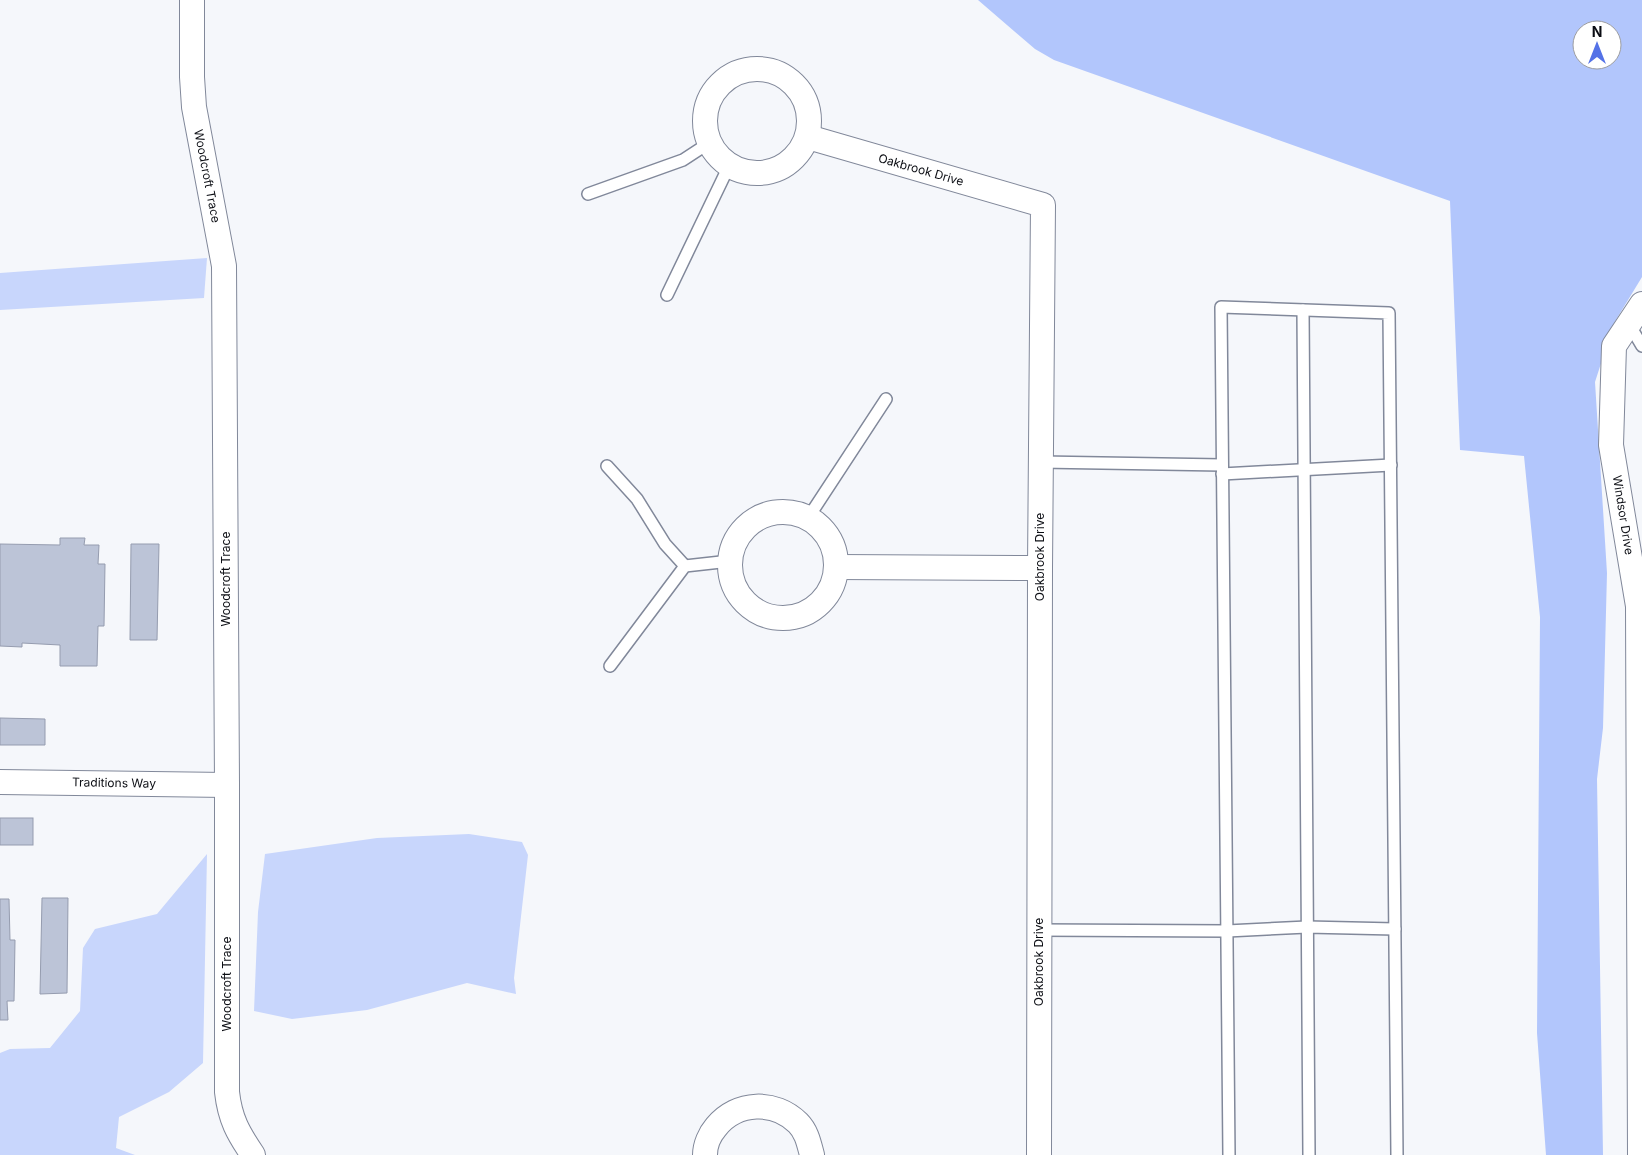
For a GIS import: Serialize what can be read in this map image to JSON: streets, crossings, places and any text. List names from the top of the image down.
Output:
{
  "streets": {
    "street": [
      "Oakbrook Drive",
      "Woodcroft Trace",
      "Windsor Drive",
      "Traditions Way"
    ]
  },
  "crossings": [
    ["Woodcroft Trace", "Traditions Way"]
  ],
  "north": "top"
}
